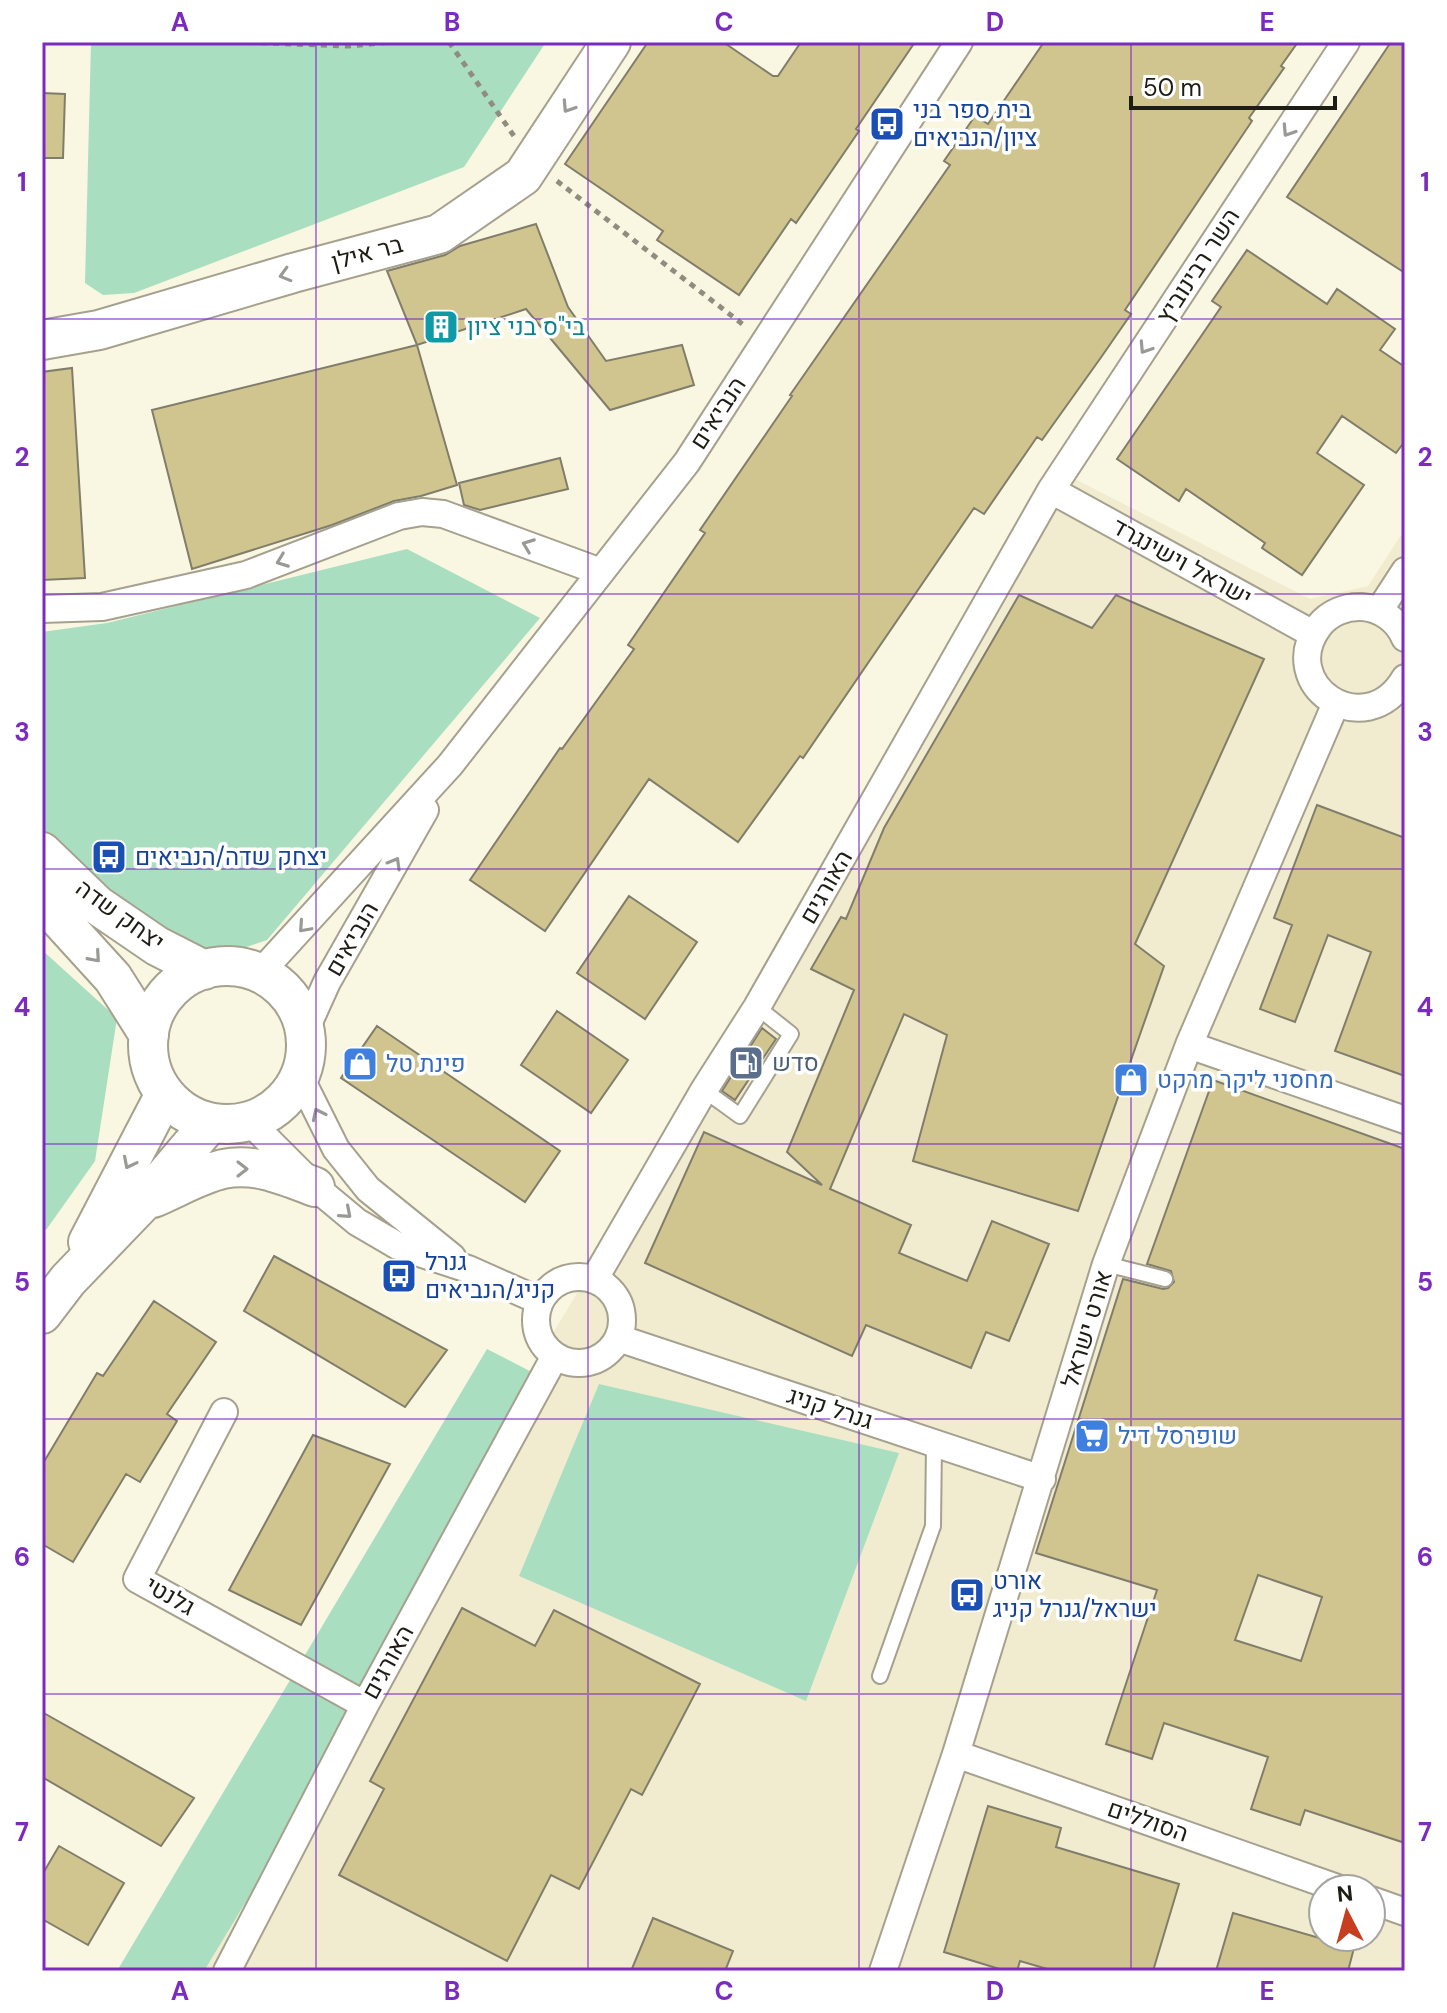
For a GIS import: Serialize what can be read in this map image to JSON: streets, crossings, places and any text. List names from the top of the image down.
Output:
{
  "streets": {
    "street": [
      "בר אילן",
      "השר רבינוביץ",
      "הנביאים",
      "ישראל וישינגרד",
      "האורגים",
      "יצחק שדה",
      "אורט ישראל",
      "גנרל קניג",
      "גלנטי",
      "הסוללים"
    ]
  },
  "crossings": [
    ["השר רבינוביץ", "ישראל וישינגרד"],
    ["השר רבינוביץ", "האורגים"],
    ["הנביאים", "יצחק שדה"],
    ["ישראל וישינגרד", "האורגים"],
    ["האורגים", "גנרל קניג"],
    ["האורגים", "גלנטי"],
    ["אורט ישראל", "גנרל קניג"],
    ["אורט ישראל", "הסוללים"]
  ],
  "one_way": ["בר אילן", "השר רבינוביץ"],
  "places": {
    "bus stop": [
      "בית ספר בני ציון/הנביאים",
      "יצחק שדה/הנביאים",
      "גנרל קניג/הנביאים",
      "אורט ישראל/גנרל קניג"
    ],
    "building": ["בי\"ס בני ציון"],
    "fuel station": ["סדש"],
    "shop": ["פינת טל", "מחסני ליקר מרקט"],
    "supermarket": ["שופרסל דיל"]
  },
  "scale_bar": "50 m",
  "north": "top",
  "grid": {
    "columns": [
      "A",
      "B",
      "C",
      "D",
      "E"
    ],
    "rows": [
      "1",
      "2",
      "3",
      "4",
      "5",
      "6",
      "7"
    ]
  }
}
